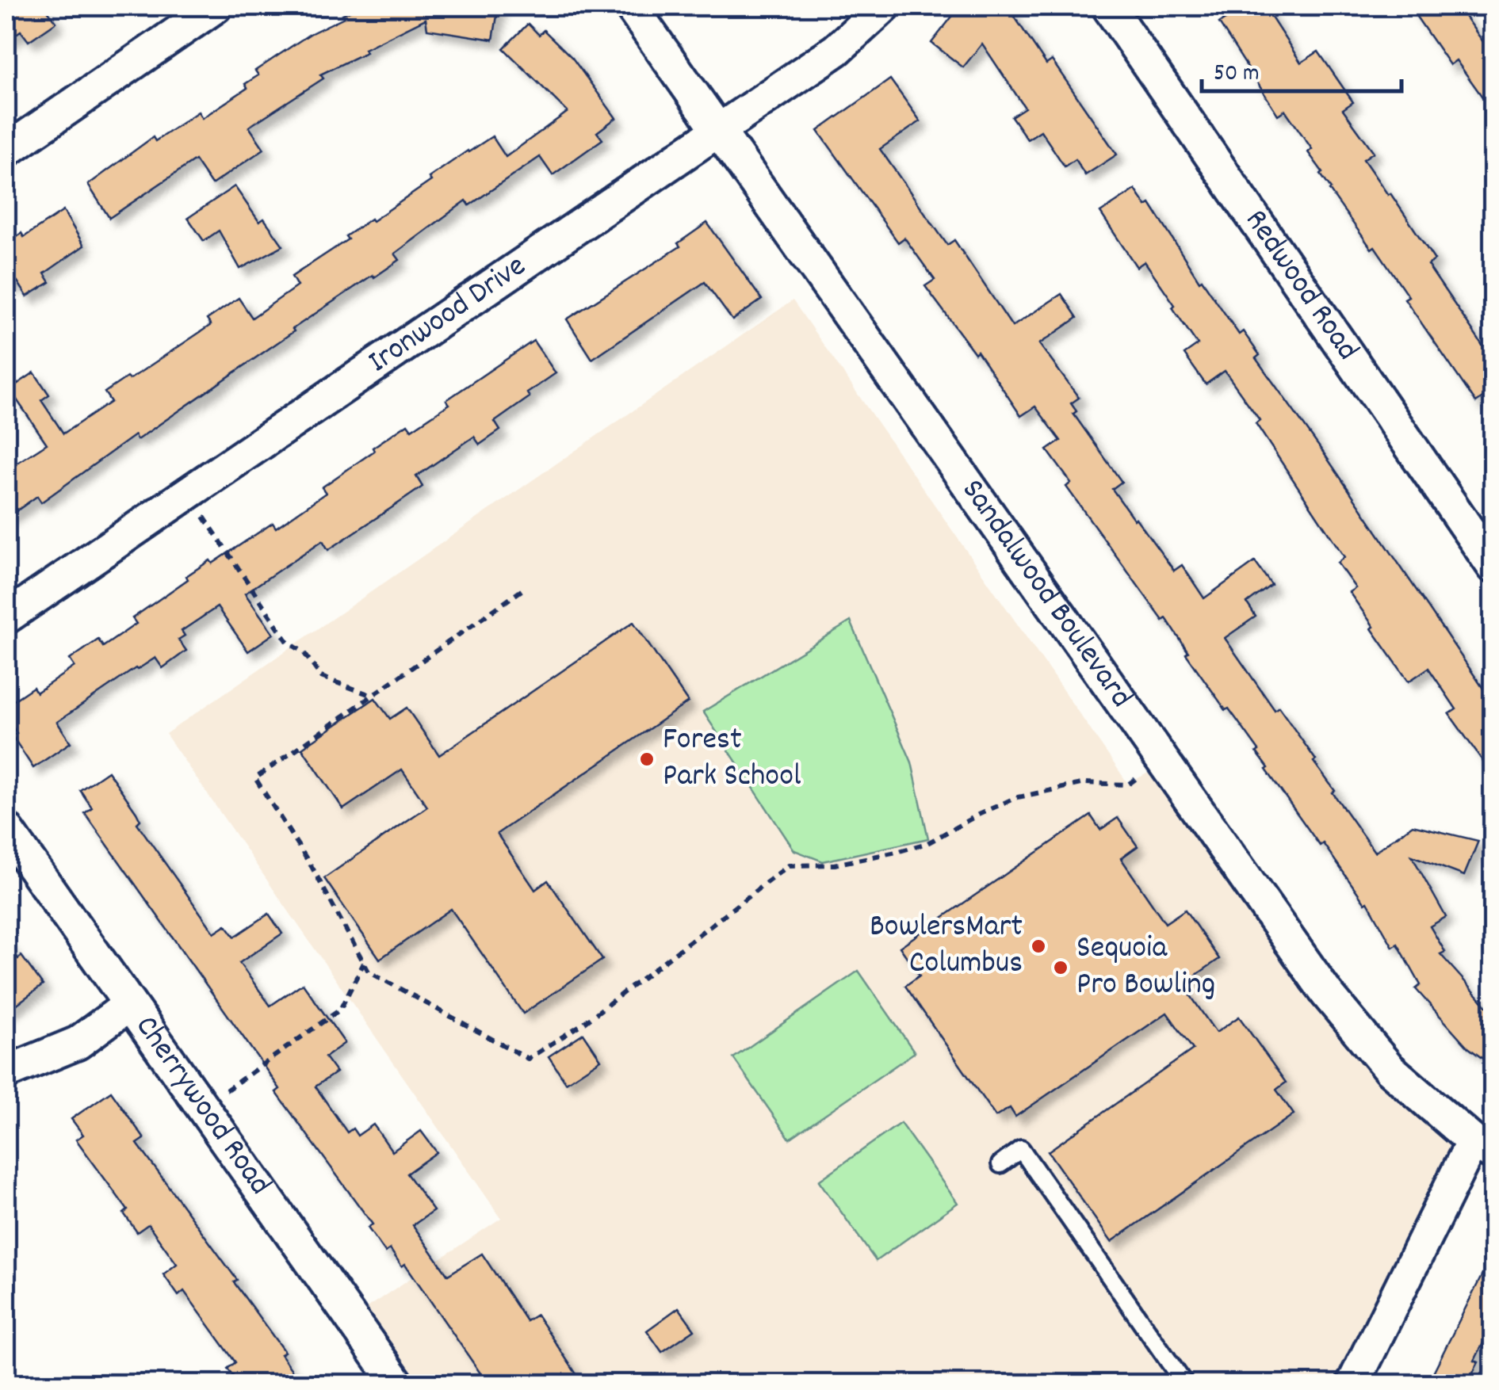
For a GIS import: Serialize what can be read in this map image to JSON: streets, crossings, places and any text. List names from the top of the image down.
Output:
{
  "streets": {
    "street": [
      "Redwood Road",
      "Ironwood Drive",
      "Sandalwood Boulevard",
      "Cherrywood Road"
    ]
  },
  "crossings": [
    ["Ironwood Drive", "Sandalwood Boulevard"]
  ],
  "places": ["Forest Park School", "BowlersMart Columbus", "Sequoia Pro Bowling"],
  "scale_bar": "50 m"
}
